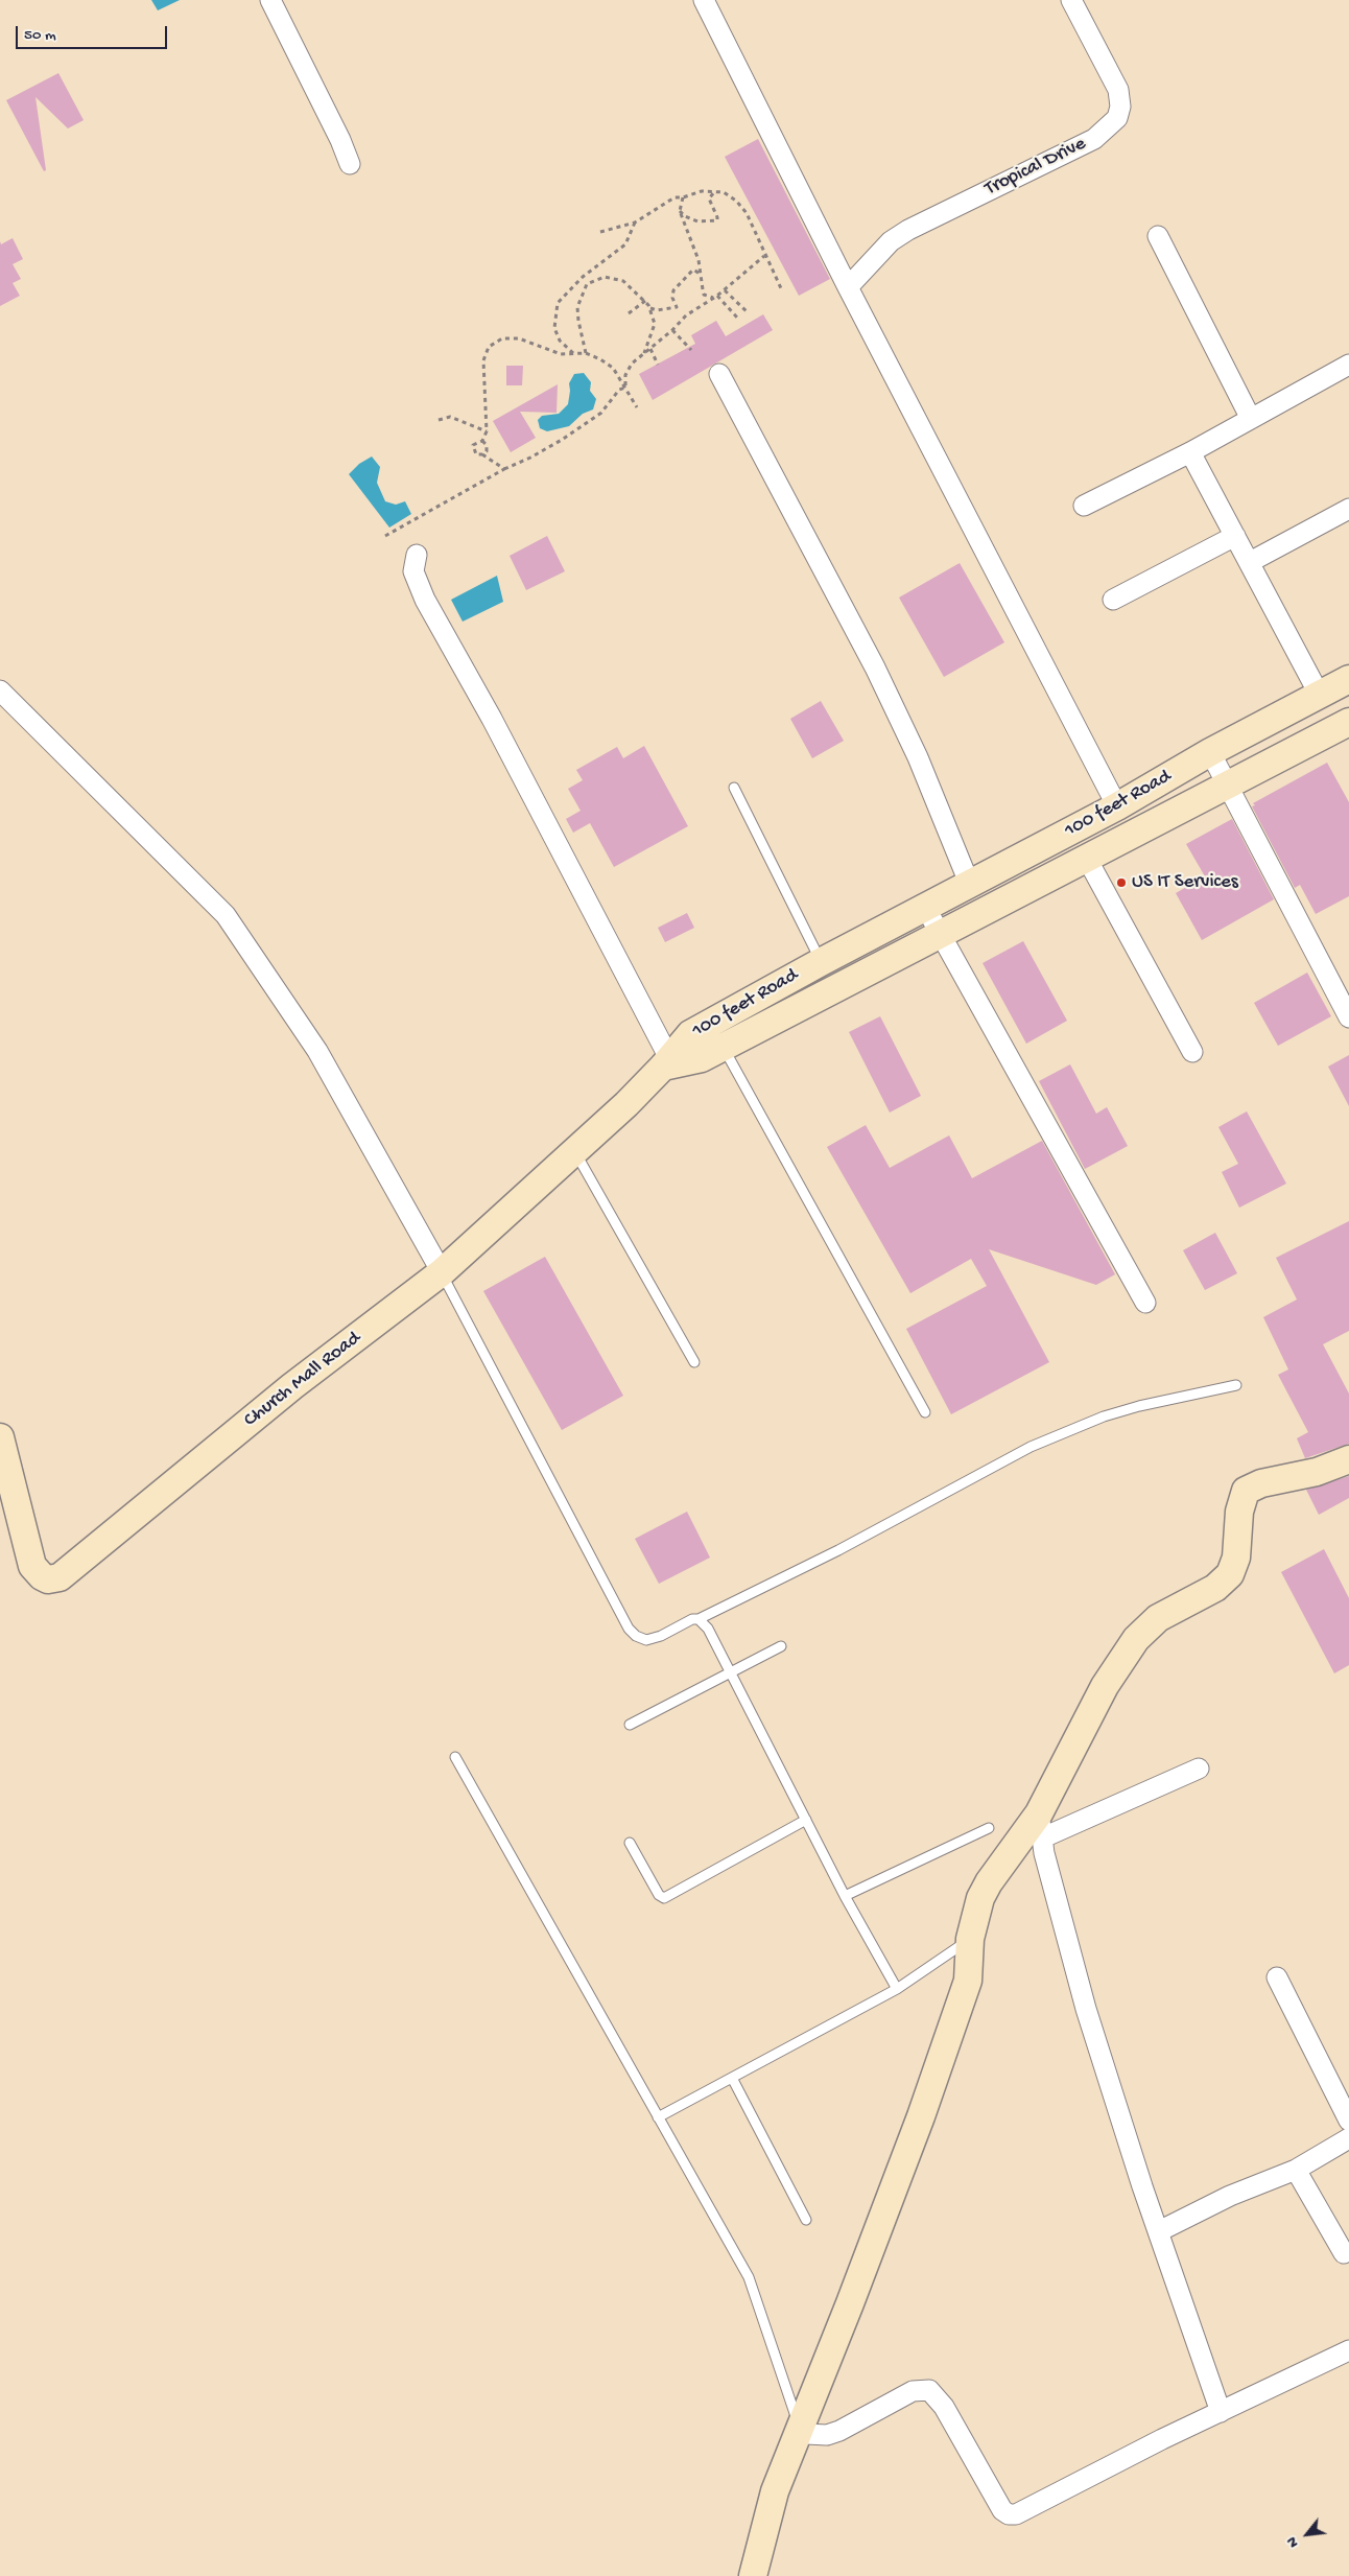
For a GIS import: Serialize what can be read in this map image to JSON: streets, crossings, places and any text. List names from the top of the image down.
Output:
{
  "streets": {
    "street": ["Tropical Drive", "100 feet Road", "Church Mall Road"]
  },
  "crossings": [
    ["100 feet Road", "Church Mall Road"]
  ],
  "places": ["US IT Services"],
  "scale_bar": "50 m",
  "north": "bottom left"
}
